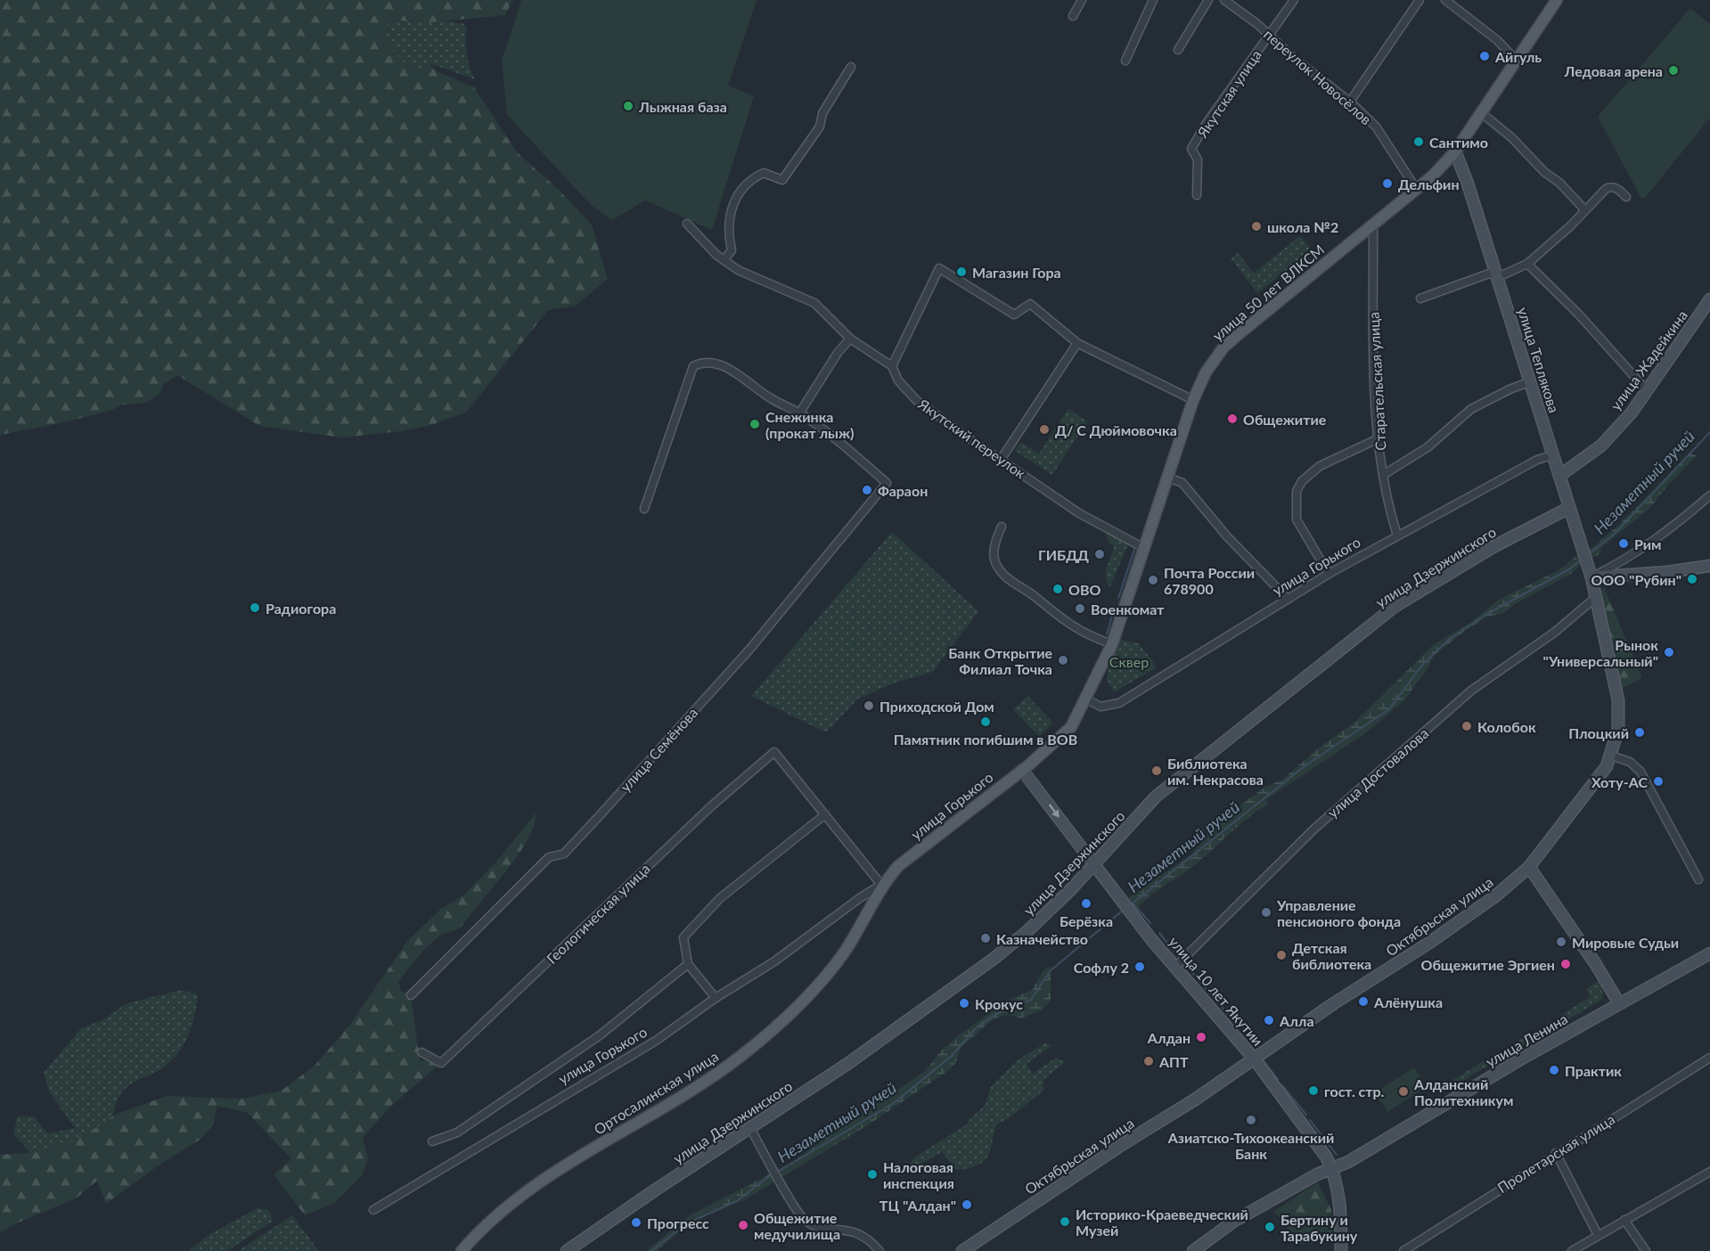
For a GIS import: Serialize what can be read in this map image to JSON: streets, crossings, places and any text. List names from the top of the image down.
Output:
{
  "streets": {
    "main road": [
      "улица 50 лет ВЛКСМ",
      "улица Теплякова",
      "улица Жадейкина",
      "улица Горького",
      "улица Дзержинского",
      "Октябрьская улица",
      "улица 10 лет Якутии",
      "улица Ленина",
      "Ортосалинская улица"
    ],
    "street": [
      "переулок Новосёлов",
      "Якутская улица",
      "Старательская улица",
      "Якутский переулок",
      "улица Семёнова",
      "улица Достовалова",
      "Геологическая улица",
      "Пролетарская улица"
    ]
  },
  "crossings": [
    ["переулок Новосёлов", "Якутская улица"],
    ["переулок Новосёлов", "улица 50 лет ВЛКСМ"],
    ["улица 50 лет ВЛКСМ", "улица Теплякова"],
    ["улица 50 лет ВЛКСМ", "Старательская улица"],
    ["улица 50 лет ВЛКСМ", "Якутский переулок"],
    ["улица 50 лет ВЛКСМ", "улица Горького"],
    ["улица Теплякова", "улица Жадейкина"],
    ["улица Теплякова", "улица Горького"],
    ["улица Теплякова", "улица Дзержинского"],
    ["улица Теплякова", "Октябрьская улица"],
    ["Старательская улица", "улица Горького"],
    ["улица Горького", "улица 10 лет Якутии"],
    ["улица Горького", "Ортосалинская улица"],
    ["улица Дзержинского", "улица 10 лет Якутии"],
    ["улица Достовалова", "Октябрьская улица"],
    ["улица Достовалова", "улица 10 лет Якутии"],
    ["Октябрьская улица", "улица 10 лет Якутии"],
    ["улица 10 лет Якутии", "улица Ленина"]
  ],
  "water": ["Незаметный ручей"],
  "parks": ["Сквер"],
  "places": [
    "Айгуль",
    "Ледовая арена",
    "Лыжная база",
    "Сантимо",
    "Дельфин",
    "школа №2",
    "Магазин Гора",
    "Общежитие",
    "Снежинка (прокат лыж)",
    "Д/ С Дюймовочка",
    "Фараон",
    "Рим",
    "ГИБДД",
    "ООО \"Рубин\"",
    "Почта России 678900",
    "ОВО",
    "Радиогора",
    "Военкомат",
    "Рынок \"Универсальный\"",
    "Банк Открытие Филиал Точка",
    "Приходской Дом",
    "Памятник погибшим в ВОВ",
    "Колобок",
    "Плоцкий",
    "Библиотека им. Некрасова",
    "Хоту-АС",
    "Берёзка",
    "Управление пенсионого фонда",
    "Казначейство",
    "Мировые Судьи",
    "Детская библиотека",
    "Общежитие Эргиен",
    "Софлу 2",
    "Алёнушка",
    "Крокус",
    "Алла",
    "Алдан",
    "АПТ",
    "Практик",
    "гост. стр.",
    "Алданский Политехникум",
    "Азиатско-Тихоокеанский Банк",
    "Налоговая инспекция",
    "ТЦ \"Алдан\"",
    "Историко-Краеведческий Музей",
    "Прогресс",
    "Общежитие медучилища",
    "Бертину и Тарабукину"
  ]
}
